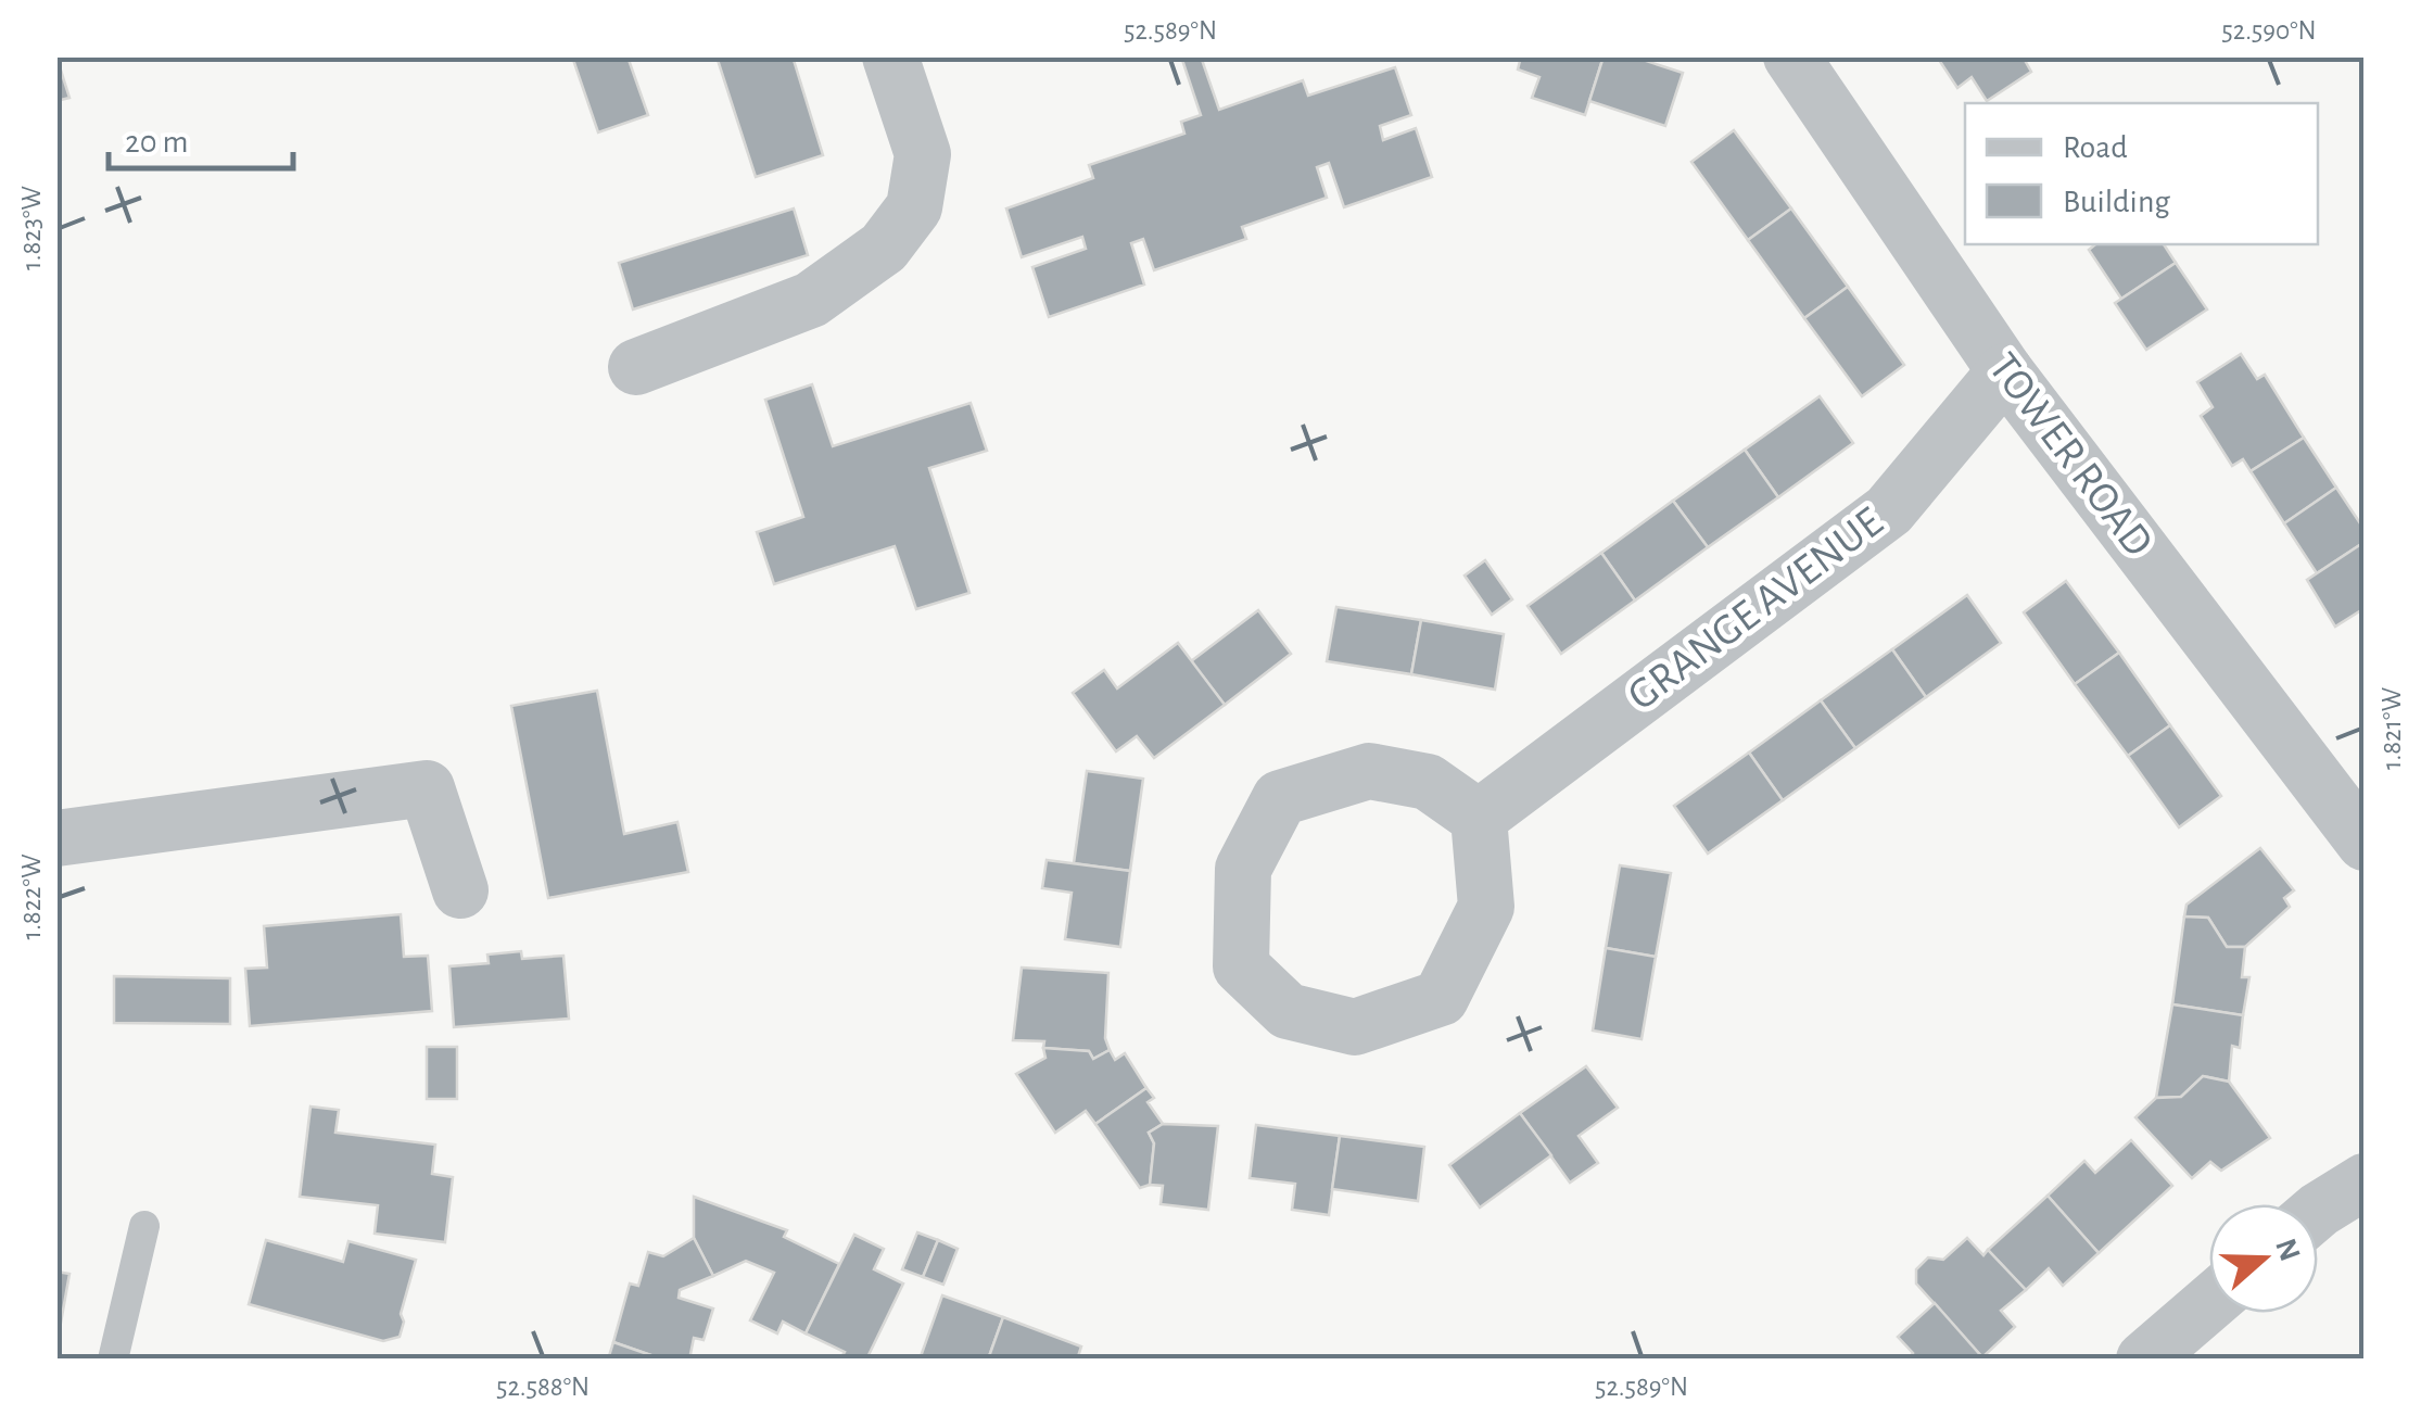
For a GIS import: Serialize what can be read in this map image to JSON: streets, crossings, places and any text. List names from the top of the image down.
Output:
{
  "streets": {
    "street": ["TOWER ROAD", "GRANGE AVENUE"]
  },
  "crossings": [
    ["TOWER ROAD", "GRANGE AVENUE"]
  ],
  "legend": ["Road", "Building"],
  "scale_bar": "20 m",
  "north": "right",
  "coordinates": [
    "52.589°N",
    "52.590°N",
    "1.823°W",
    "1.821°W",
    "1.822°W",
    "52.588°N"
  ]
}
